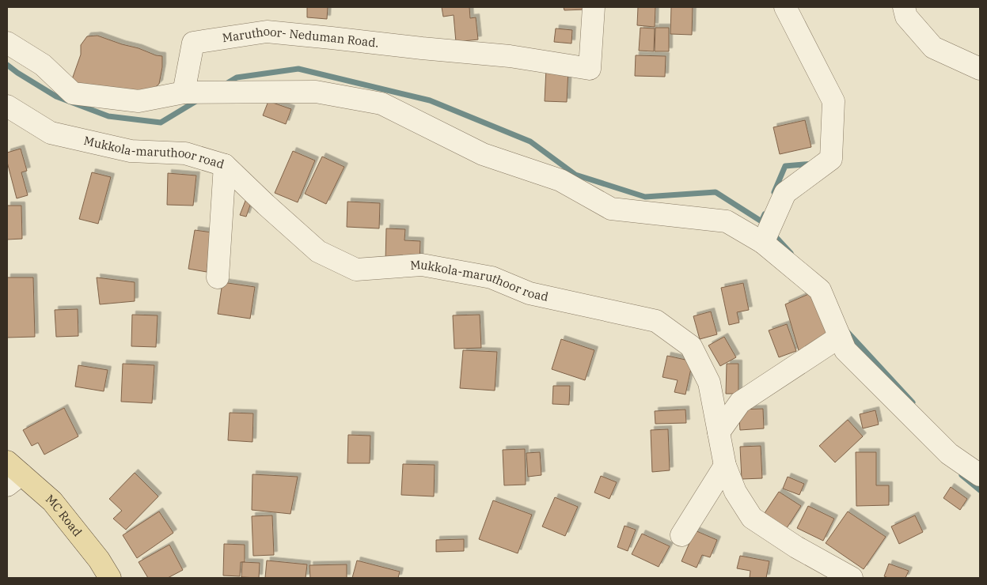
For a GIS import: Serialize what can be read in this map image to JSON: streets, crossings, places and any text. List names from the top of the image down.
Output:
{
  "streets": {
    "main road": ["MC Road"],
    "street": ["Maruthoor- Neduman Road.", "Mukkola-maruthoor road"]
  }
}
